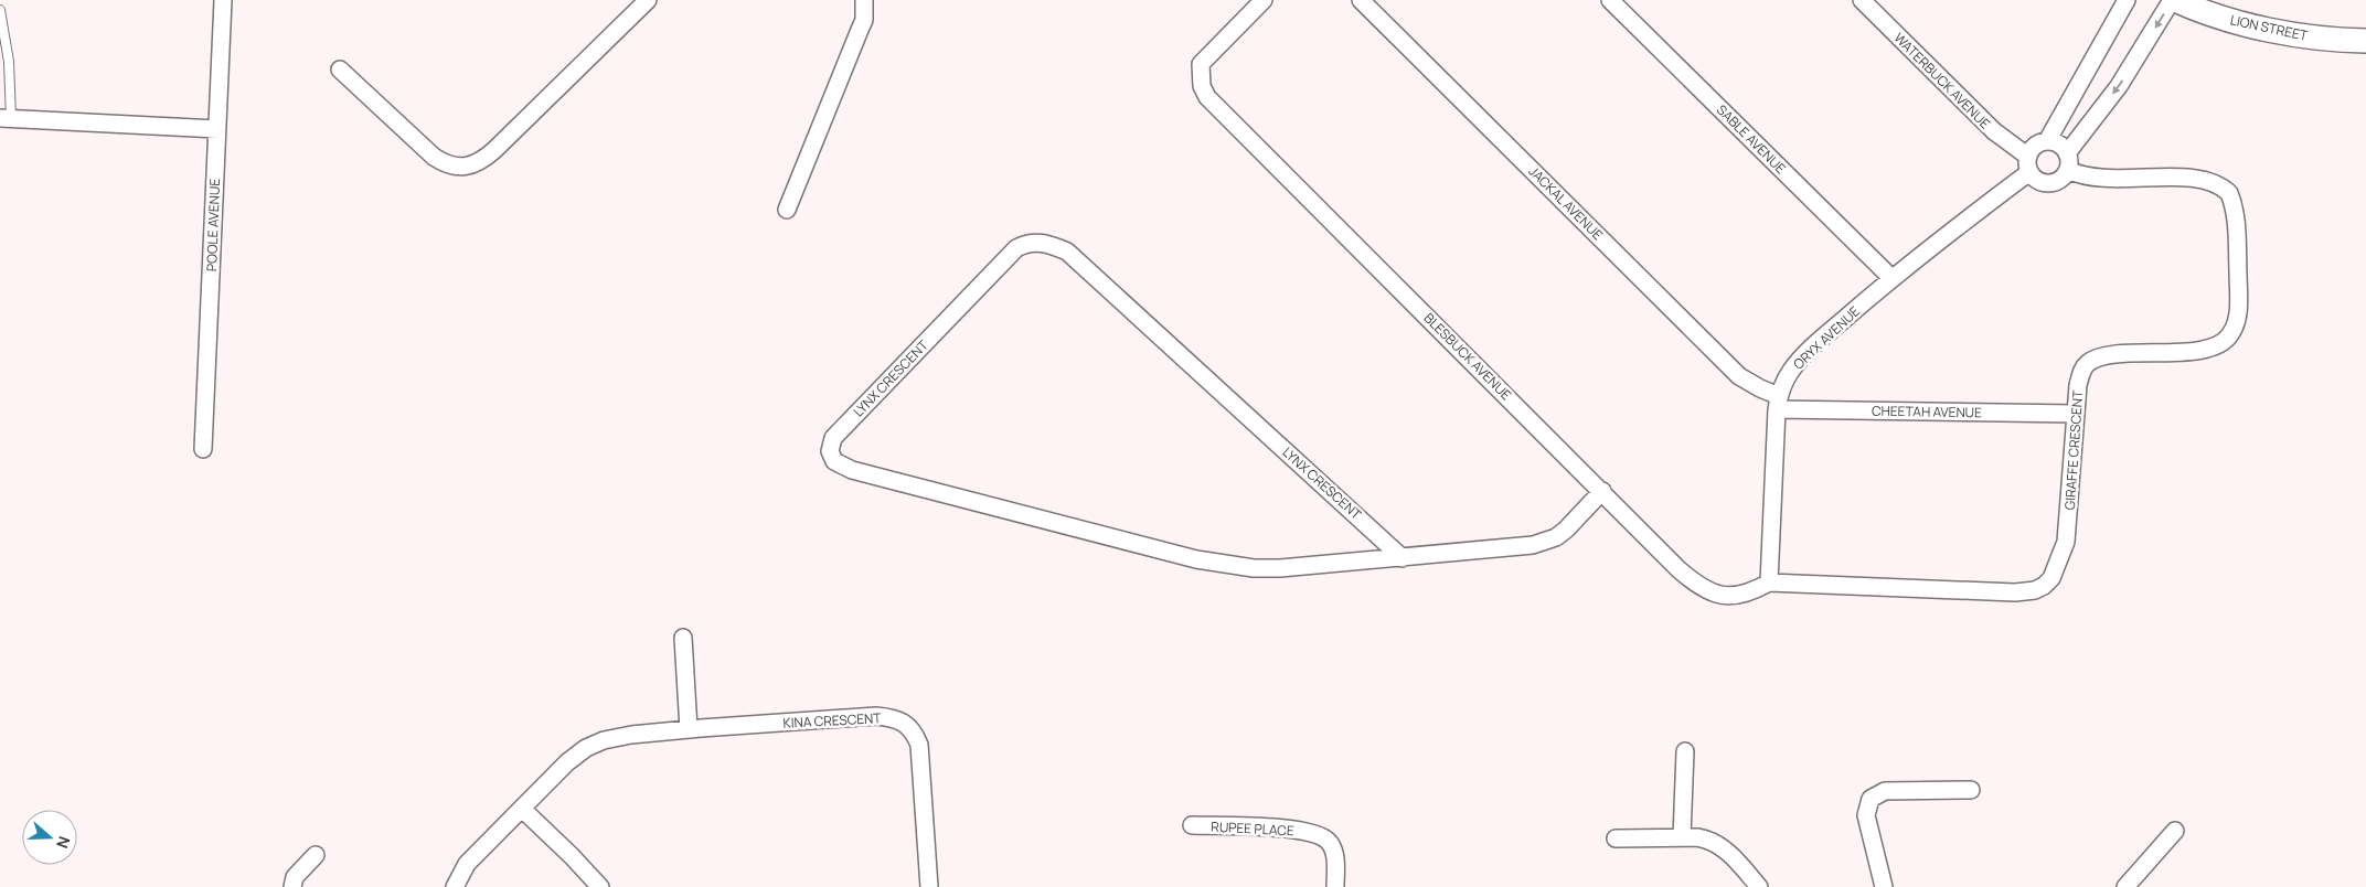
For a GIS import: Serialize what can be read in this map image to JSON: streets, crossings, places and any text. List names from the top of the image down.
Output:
{
  "streets": {
    "street": [
      "LION STREET",
      "WATERBUCK AVENUE",
      "SABLE AVENUE",
      "JACKAL AVENUE",
      "POOLE AVENUE",
      "ORYX AVENUE",
      "BLESBUCK AVENUE",
      "LYNX CRESCENT",
      "CHEETAH AVENUE",
      "GIRAFFE CRESCENT",
      "KINA CRESCENT",
      "RUPEE PLACE"
    ]
  },
  "crossings": [
    ["WATERBUCK AVENUE", "ORYX AVENUE"],
    ["WATERBUCK AVENUE", "GIRAFFE CRESCENT"],
    ["SABLE AVENUE", "ORYX AVENUE"],
    ["JACKAL AVENUE", "ORYX AVENUE"],
    ["JACKAL AVENUE", "CHEETAH AVENUE"],
    ["ORYX AVENUE", "BLESBUCK AVENUE"],
    ["ORYX AVENUE", "CHEETAH AVENUE"],
    ["ORYX AVENUE", "GIRAFFE CRESCENT"],
    ["BLESBUCK AVENUE", "LYNX CRESCENT"],
    ["BLESBUCK AVENUE", "GIRAFFE CRESCENT"],
    ["CHEETAH AVENUE", "GIRAFFE CRESCENT"]
  ],
  "north": "right"
}
